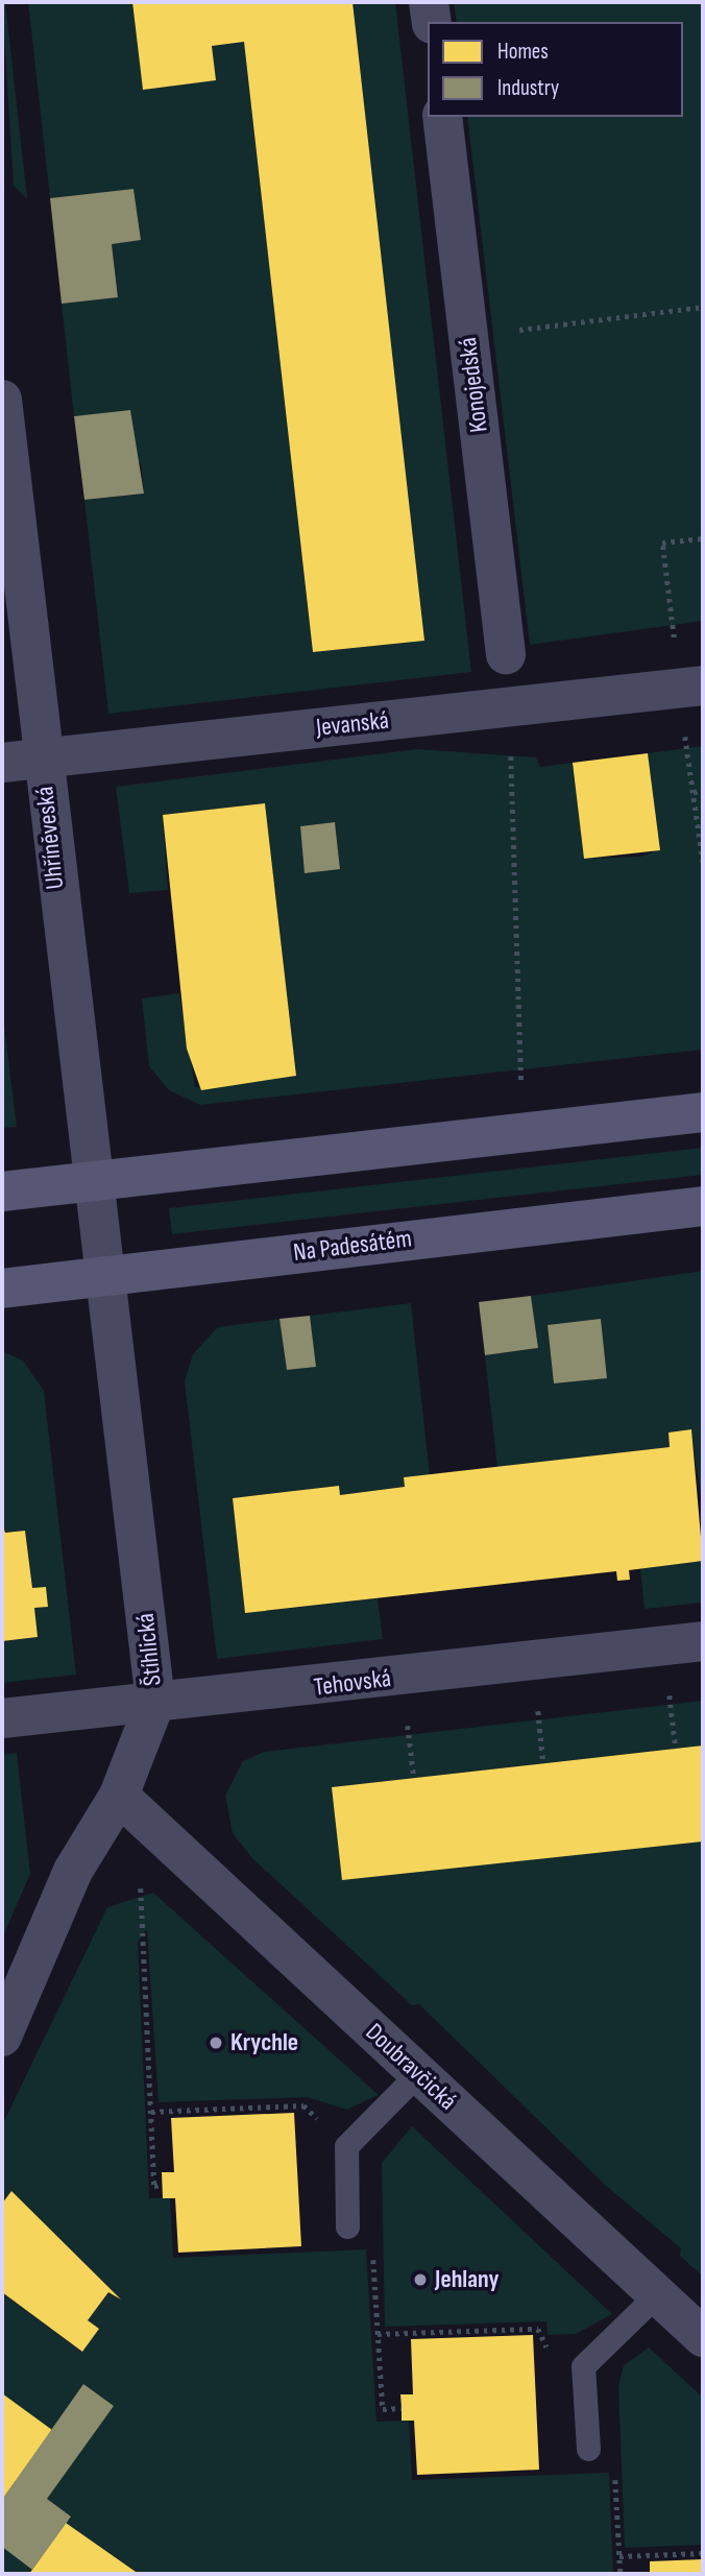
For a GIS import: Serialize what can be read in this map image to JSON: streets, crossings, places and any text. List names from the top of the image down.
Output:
{
  "streets": {
    "main road": ["Na Padesátém"],
    "street": [
      "Konojedská",
      "Jevanská",
      "Uhříněveská",
      "Štíhlická",
      "Tehovská",
      "Doubravčická"
    ]
  },
  "crossings": [
    ["Jevanská", "Uhříněveská"],
    ["Uhříněveská", "Na Padesátém"],
    ["Uhříněveská", "Štíhlická"],
    ["Na Padesátém", "Štíhlická"],
    ["Štíhlická", "Tehovská"],
    ["Štíhlická", "Doubravčická"]
  ],
  "places": ["Krychle", "Jehlany"],
  "legend": ["Homes", "Industry"]
}
